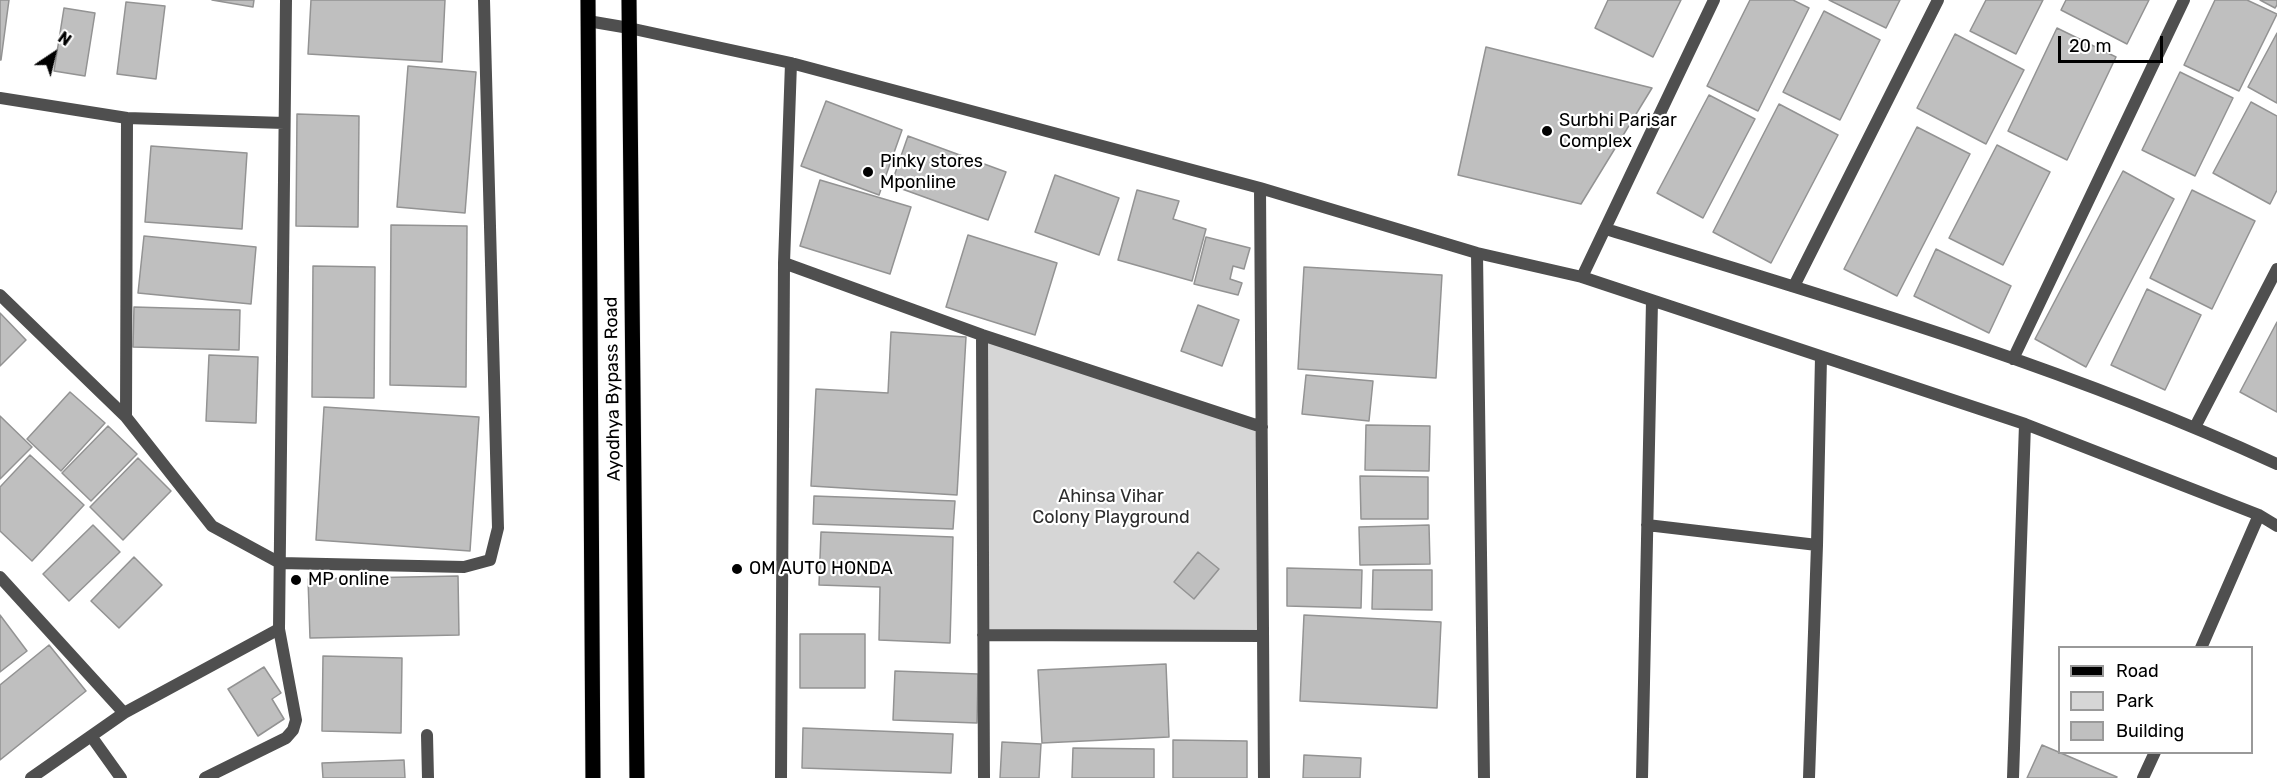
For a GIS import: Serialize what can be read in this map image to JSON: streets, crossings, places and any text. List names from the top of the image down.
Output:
{
  "streets": {
    "main road": ["Ayodhya Bypass Road"]
  },
  "parks": ["Ahinsa Vihar Colony Playground"],
  "places": [
    "Surbhi Parisar Complex",
    "Pinky stores Mponline",
    "OM AUTO HONDA",
    "MP online"
  ],
  "legend": ["Road", "Park", "Building"],
  "scale_bar": "20 m",
  "north": "top right"
}
